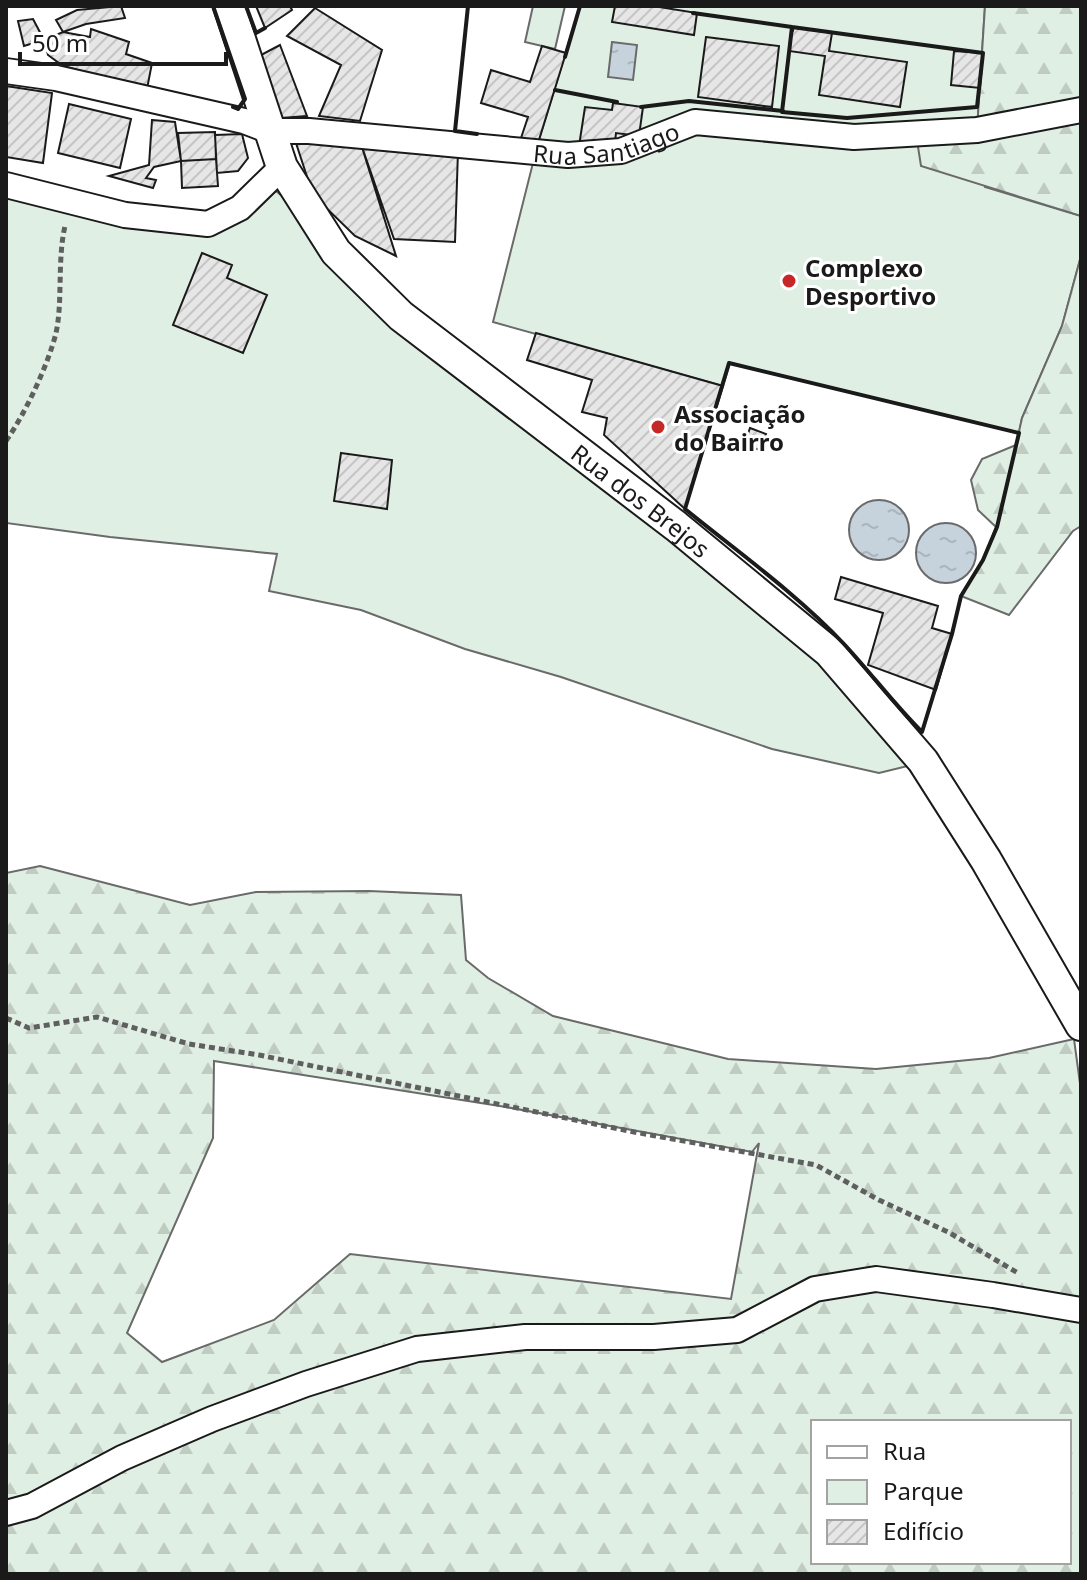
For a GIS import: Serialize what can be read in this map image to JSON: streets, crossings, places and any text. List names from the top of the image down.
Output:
{
  "streets": {
    "street": ["Rua Santiago", "Rua dos Brejos"]
  },
  "crossings": [
    ["Rua Santiago", "Rua dos Brejos"]
  ],
  "places": ["Complexo Desportivo", "Associação do Bairro"],
  "legend": ["Rua", "Parque", "Edifício"],
  "scale_bar": "50 m"
}
